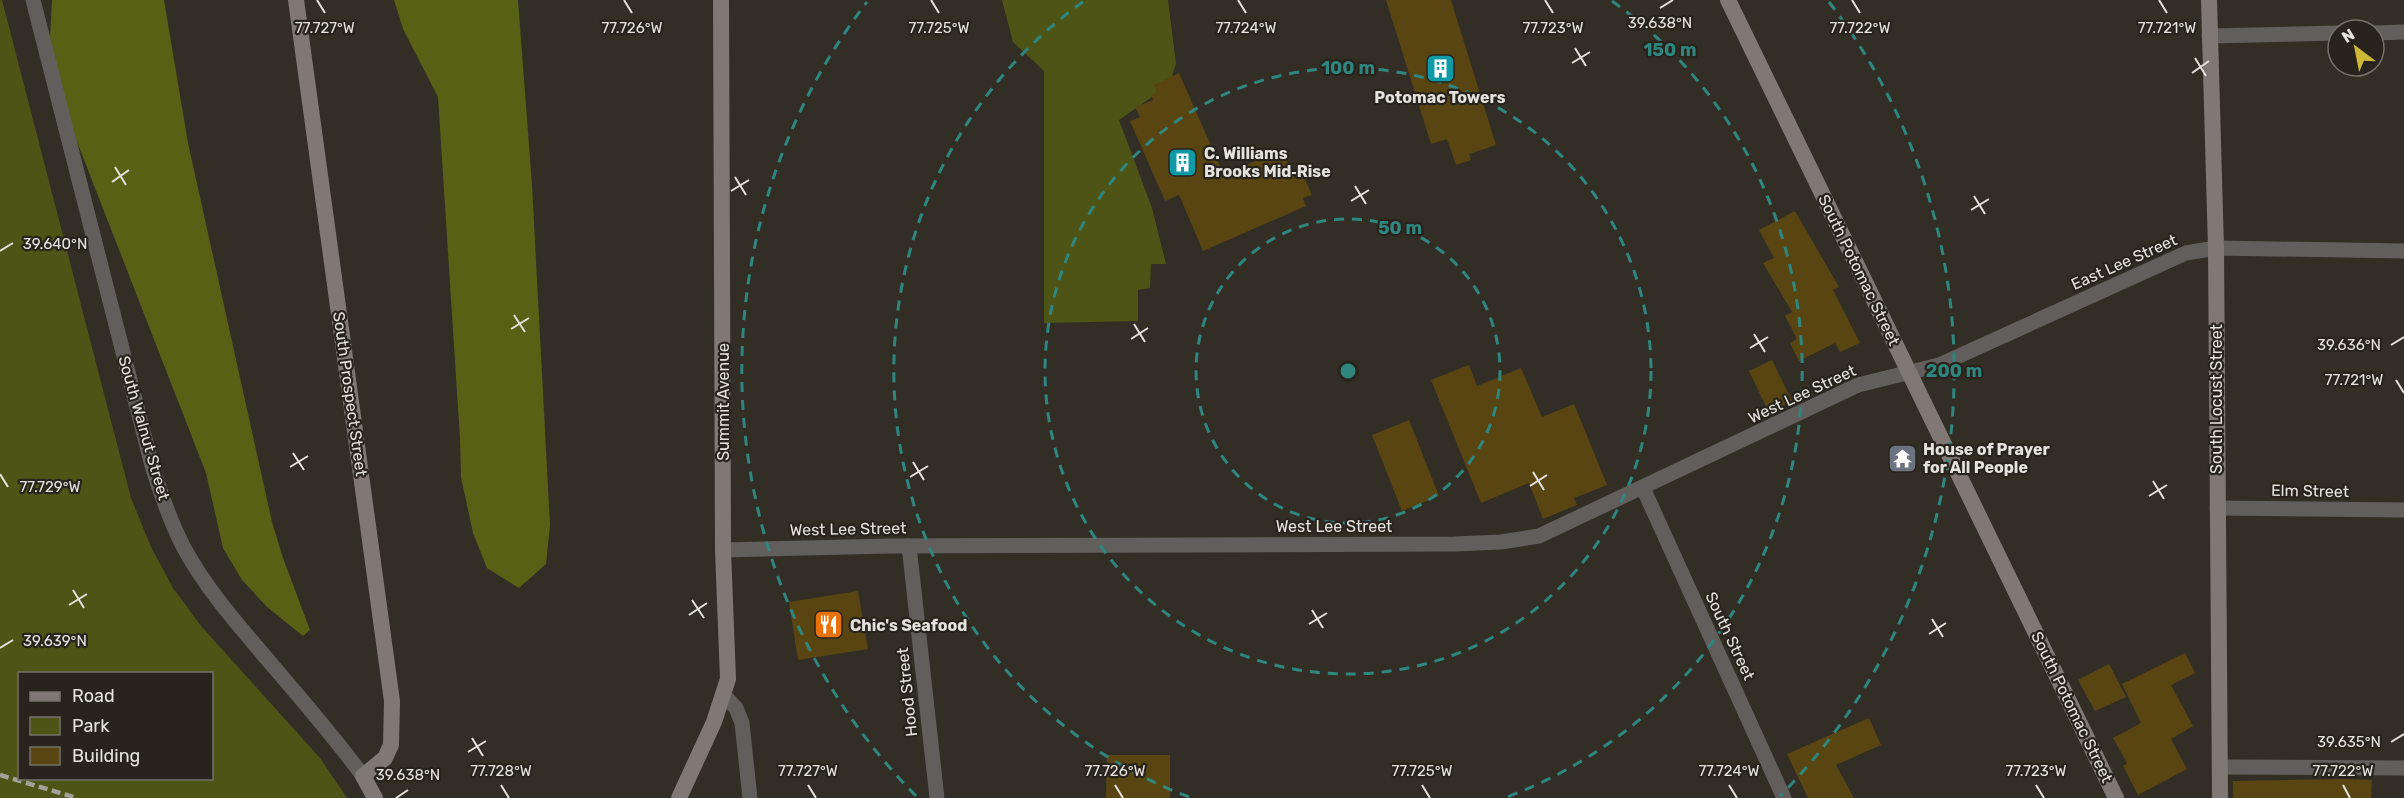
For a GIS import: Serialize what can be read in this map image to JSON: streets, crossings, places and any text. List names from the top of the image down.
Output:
{
  "streets": {
    "main road": [
      "South Potomac Street",
      "South Prospect Street",
      "South Locust Street",
      "Summit Avenue",
      "South Walnut Street"
    ],
    "street": [
      "East Lee Street",
      "West Lee Street",
      "Elm Street",
      "South Street",
      "Hood Street"
    ]
  },
  "crossings": [
    ["East Lee Street", "South Potomac Street"],
    ["East Lee Street", "West Lee Street"],
    ["East Lee Street", "South Locust Street"],
    ["South Potomac Street", "West Lee Street"],
    ["South Prospect Street", "South Walnut Street"],
    ["West Lee Street", "Summit Avenue"],
    ["West Lee Street", "South Street"],
    ["West Lee Street", "Hood Street"],
    ["South Locust Street", "Elm Street"]
  ],
  "places": {
    "building": ["Potomac Towers", "C. Williams Brooks Mid‐Rise"],
    "temple": ["House of Prayer for All People"],
    "restaurant": ["Chic's Seafood"]
  },
  "legend": ["Road", "Park", "Building"],
  "north": "top left",
  "coordinates": [
    "39.638°N",
    "77.727°W",
    "77.723°W",
    "77.721°W",
    "77.726°W",
    "77.725°W",
    "77.724°W",
    "77.722°W",
    "39.640°N",
    "39.636°N",
    "77.729°W",
    "39.639°N",
    "39.635°N",
    "77.728°W"
  ],
  "rings": [
    "150 m",
    "100 m",
    "50 m",
    "200 m"
  ]
}
